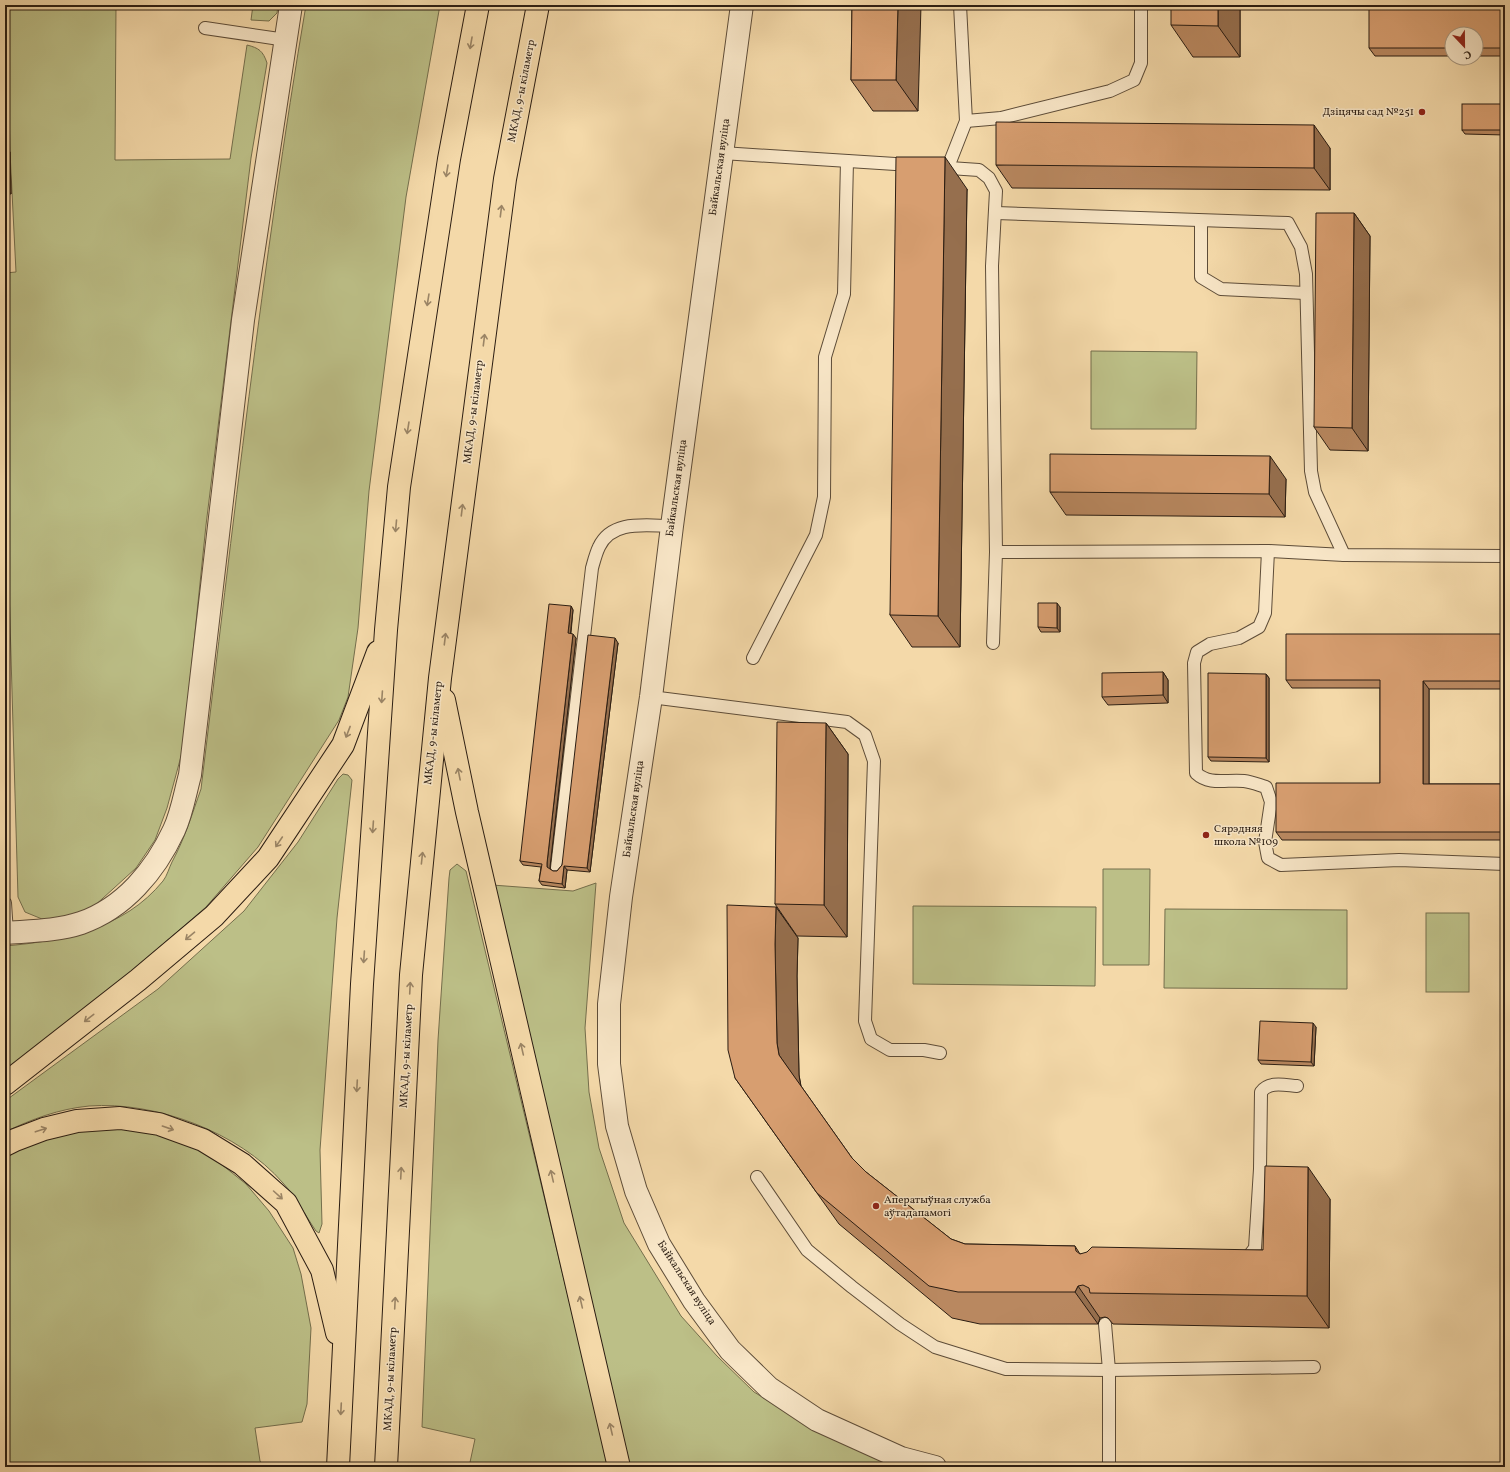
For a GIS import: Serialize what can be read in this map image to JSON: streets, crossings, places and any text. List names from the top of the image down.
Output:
{
  "streets": {
    "highway": ["МКАД, 9-ы кіламетр"],
    "street": ["Байкальская вуліца"]
  },
  "places": ["Дзіцячы сад №251", "Сярэдняя школа №109", "Аператыўная служба аўтадапамогі"],
  "north": "bottom"
}
